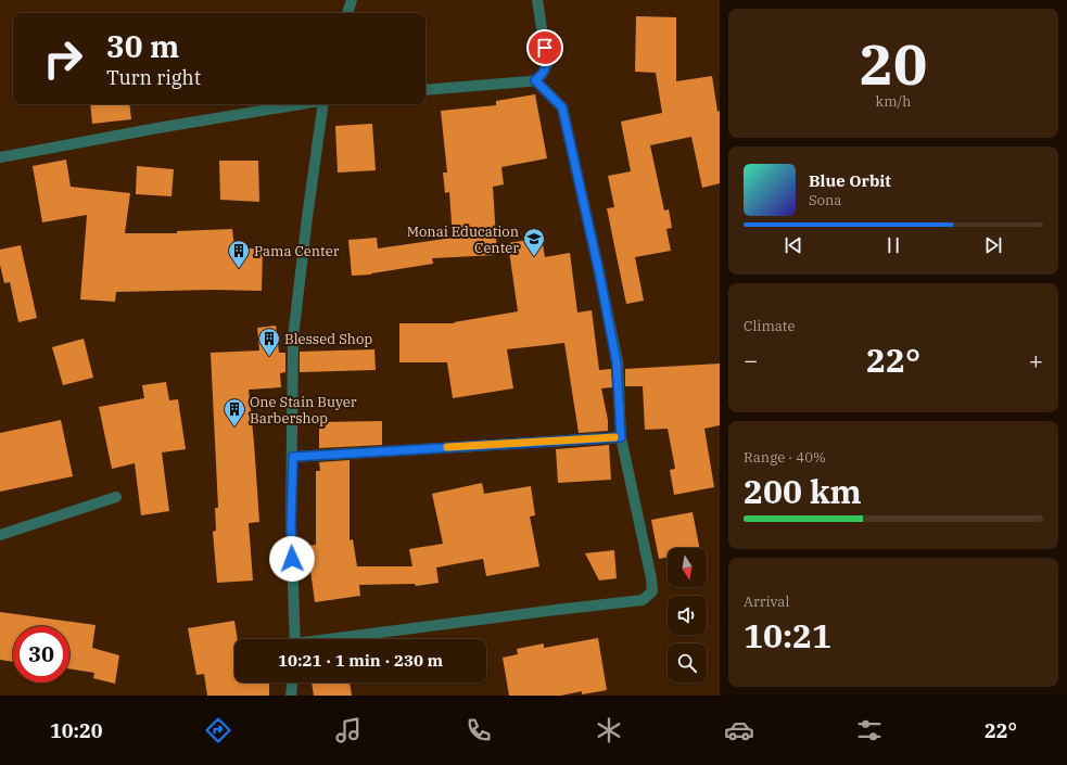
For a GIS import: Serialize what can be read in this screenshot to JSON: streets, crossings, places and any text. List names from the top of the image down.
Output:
{
  "places": {
    "school or university": ["Monai Education Center"],
    "building": ["Pama Center", "Blessed Shop", "One Stain Buyer Barbershop"]
  },
  "north": "bottom",
  "page": {
    "tile": [
      ["20", "km/h"],
      "Climate",
      ["Range · 40%", "200 km"],
      ["Arrival", "10:21"]
    ],
    "turn": ["30 m", "Turn right"],
    "song": ["Blue Orbit", "Sona"],
    "heat": ["−", "22°", "+"],
    "limit": "30",
    "trip": "10:21 · 1 min · 230 m",
    "tabs": ["10:20", "22°"]
  }
}
